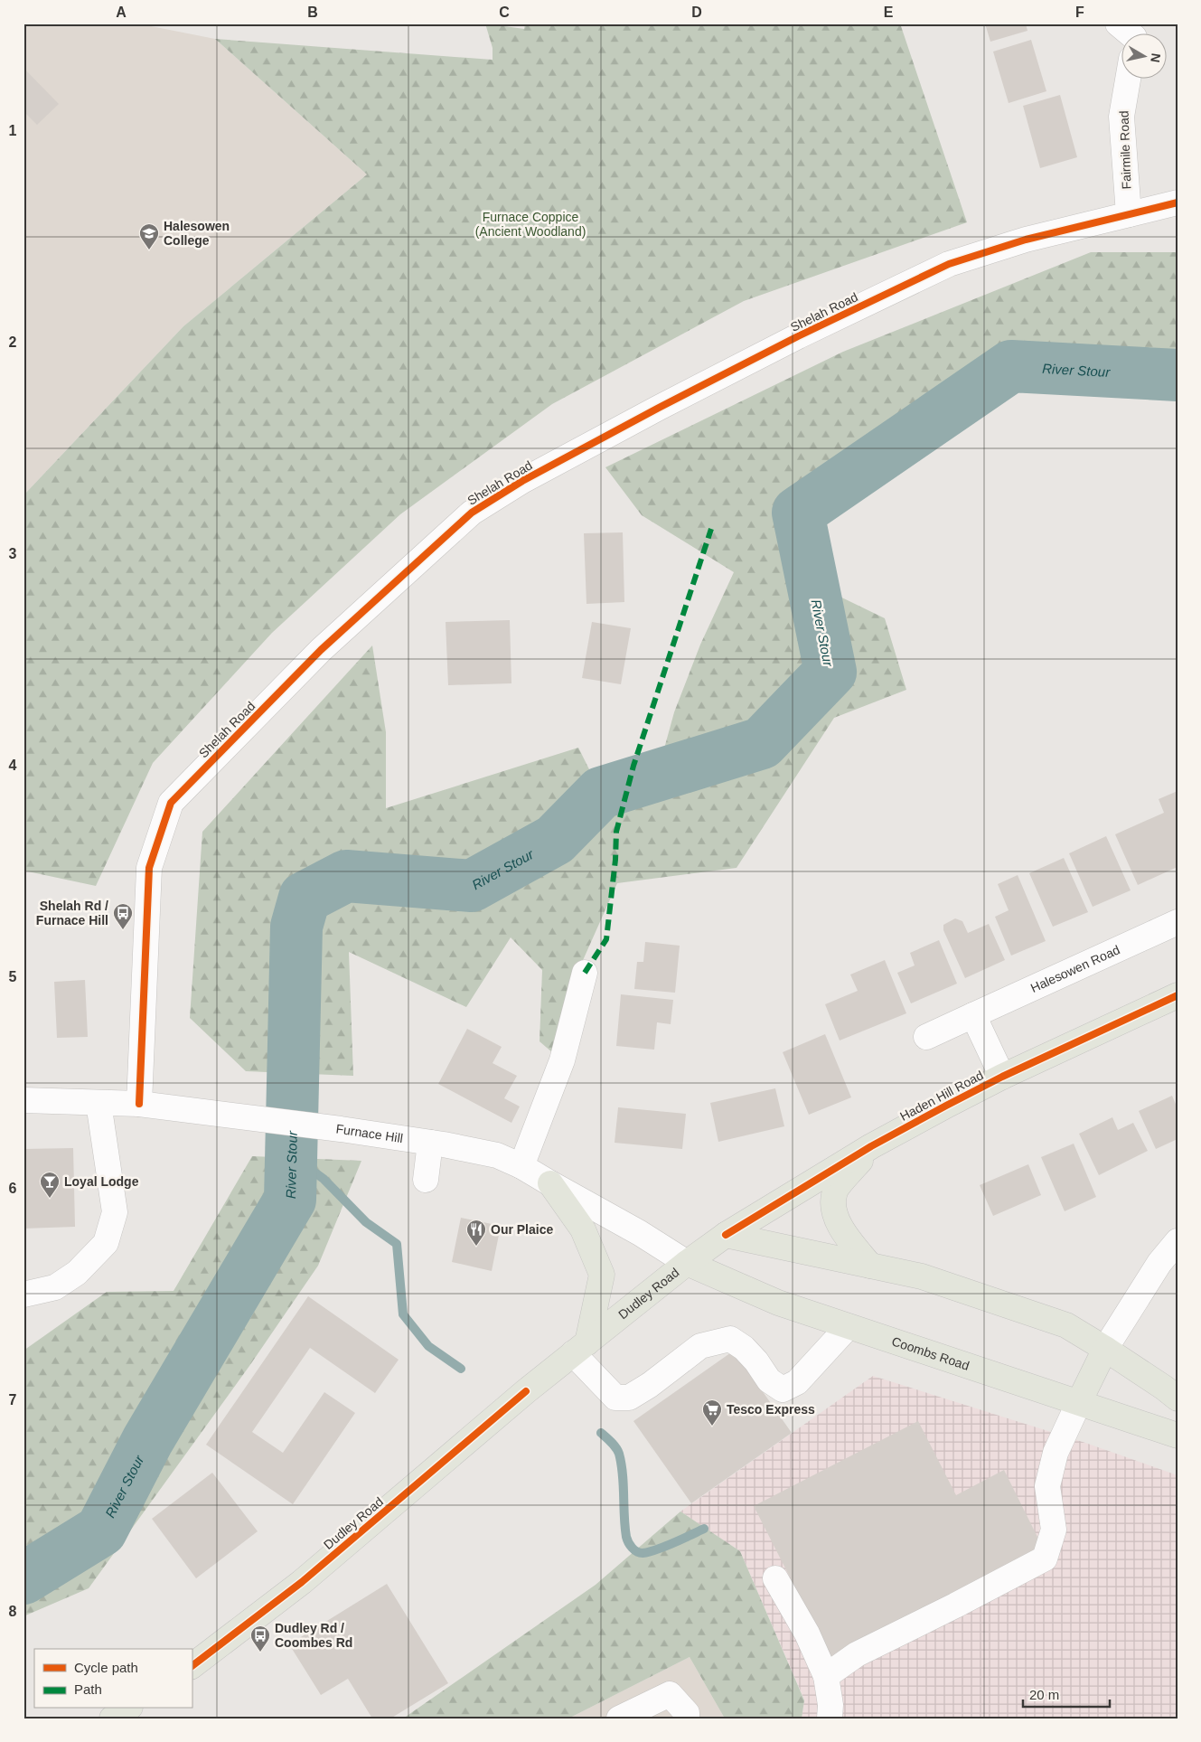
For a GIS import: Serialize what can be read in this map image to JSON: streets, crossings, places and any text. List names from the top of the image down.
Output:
{
  "streets": {
    "main road": ["Haden Hill Road", "Dudley Road", "Coombs Road"],
    "street": [
      "Fairmile Road",
      "Shelah Road",
      "Halesowen Road",
      "Furnace Hill"
    ]
  },
  "crossings": [
    ["Fairmile Road", "Shelah Road"],
    ["Shelah Road", "Furnace Hill"],
    ["Haden Hill Road", "Dudley Road"],
    ["Furnace Hill", "Dudley Road"],
    ["Furnace Hill", "Coombs Road"],
    ["Dudley Road", "Coombs Road"]
  ],
  "water": ["River Stour"],
  "parks": ["Furnace Coppice (Ancient Woodland)"],
  "places": {
    "school or university": ["Halesowen College"],
    "bus stop": ["Shelah Rd / Furnace Hill", "Dudley Rd / Coombes Rd"],
    "bar": ["Loyal Lodge"],
    "restaurant": ["Our Plaice"],
    "supermarket": ["Tesco Express"]
  },
  "legend": ["Cycle path", "Path"],
  "scale_bar": "20 m",
  "north": "right",
  "grid": {
    "columns": [
      "A",
      "B",
      "C",
      "D",
      "E",
      "F"
    ],
    "rows": [
      "1",
      "2",
      "3",
      "4",
      "5",
      "6",
      "7",
      "8"
    ]
  }
}
